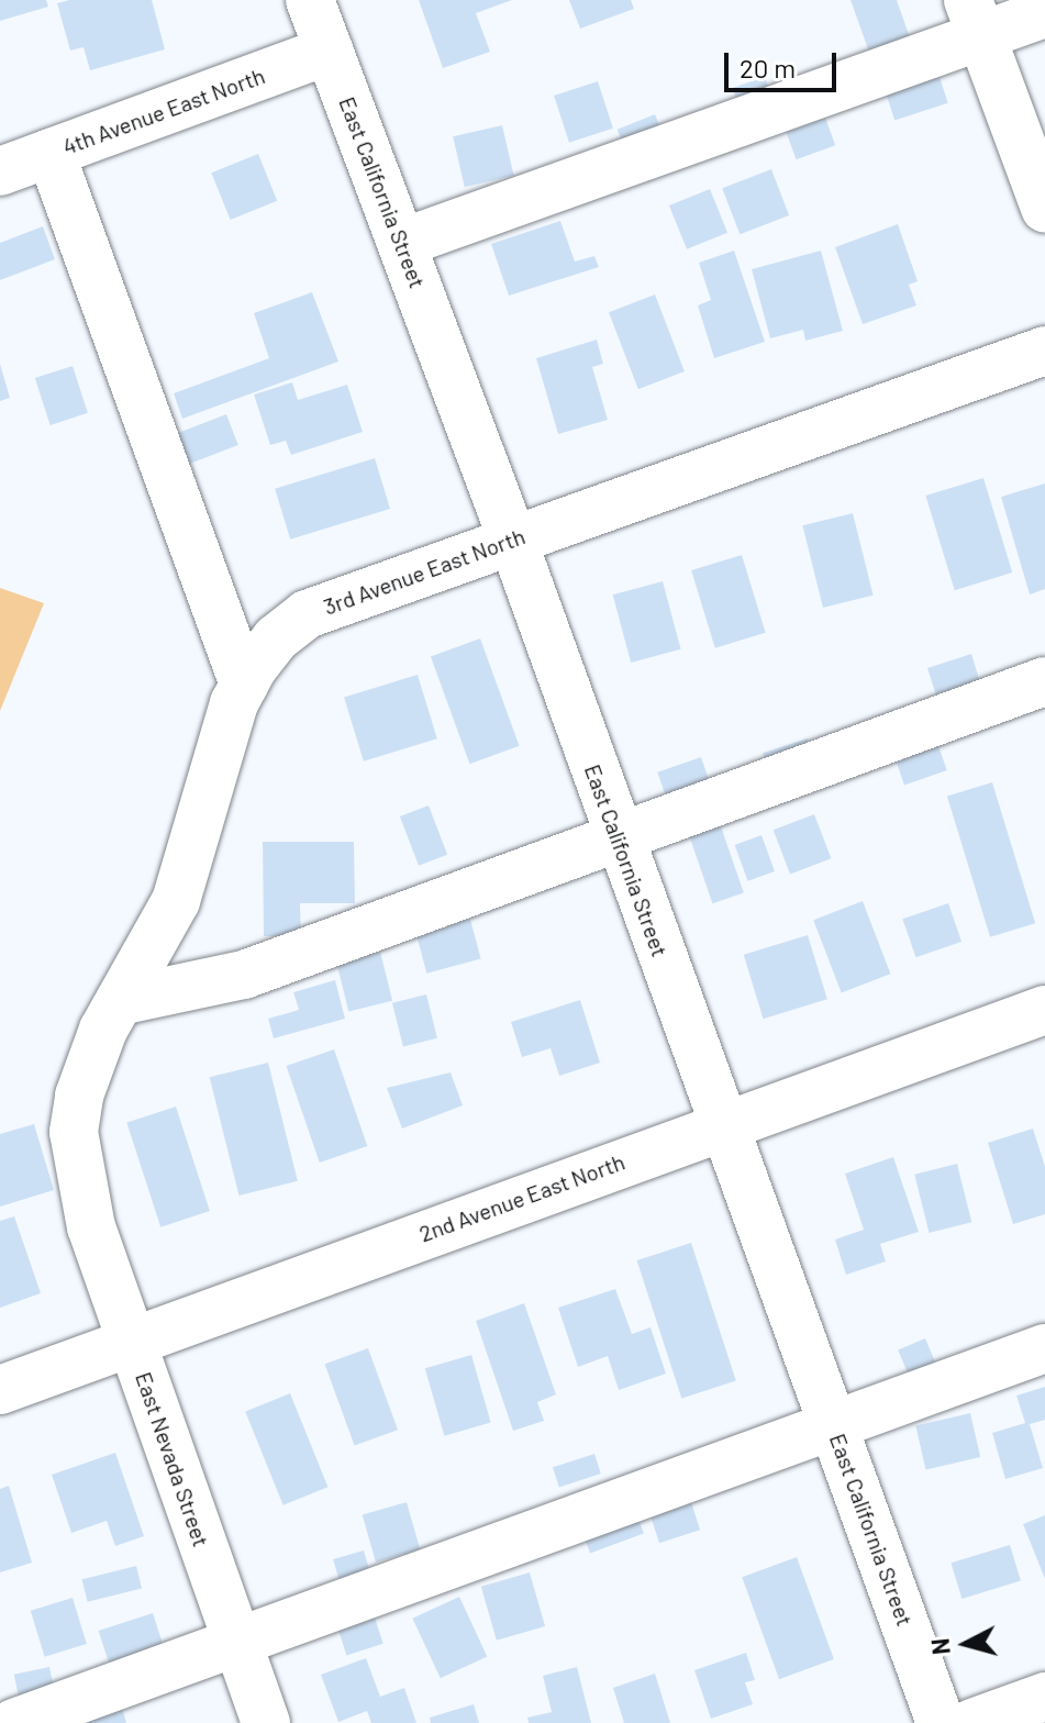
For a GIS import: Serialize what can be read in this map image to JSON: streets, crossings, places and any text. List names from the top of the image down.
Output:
{
  "streets": {
    "street": [
      "4th Avenue East North",
      "East California Street",
      "3rd Avenue East North",
      "2nd Avenue East North",
      "East Nevada Street"
    ]
  },
  "crossings": [
    ["4th Avenue East North", "East California Street"],
    ["East California Street", "3rd Avenue East North"],
    ["East California Street", "2nd Avenue East North"],
    ["3rd Avenue East North", "East Nevada Street"],
    ["2nd Avenue East North", "East Nevada Street"]
  ],
  "scale_bar": "20 m",
  "north": "left"
}
